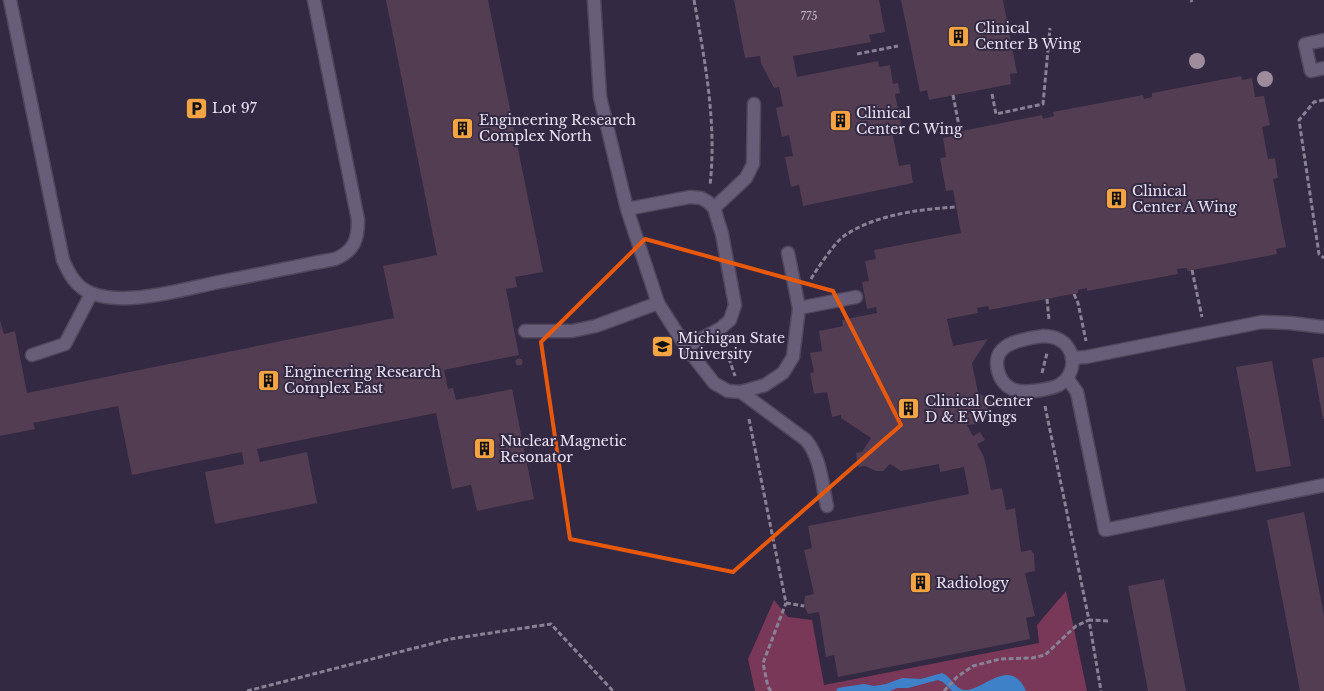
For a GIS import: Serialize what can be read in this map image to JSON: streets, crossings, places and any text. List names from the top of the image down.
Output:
{
  "places": {
    "building": [
      "Clinical Center B Wing",
      "Clinical Center C Wing",
      "Engineering Research Complex North",
      "Clinical Center A Wing",
      "Engineering Research Complex East",
      "Clinical Center D & E Wings",
      "Nuclear Magnetic Resonator",
      "Radiology"
    ],
    "parking": ["Lot 97"],
    "school or university": ["Michigan State University"]
  },
  "house_numbers": ["775"]
}
